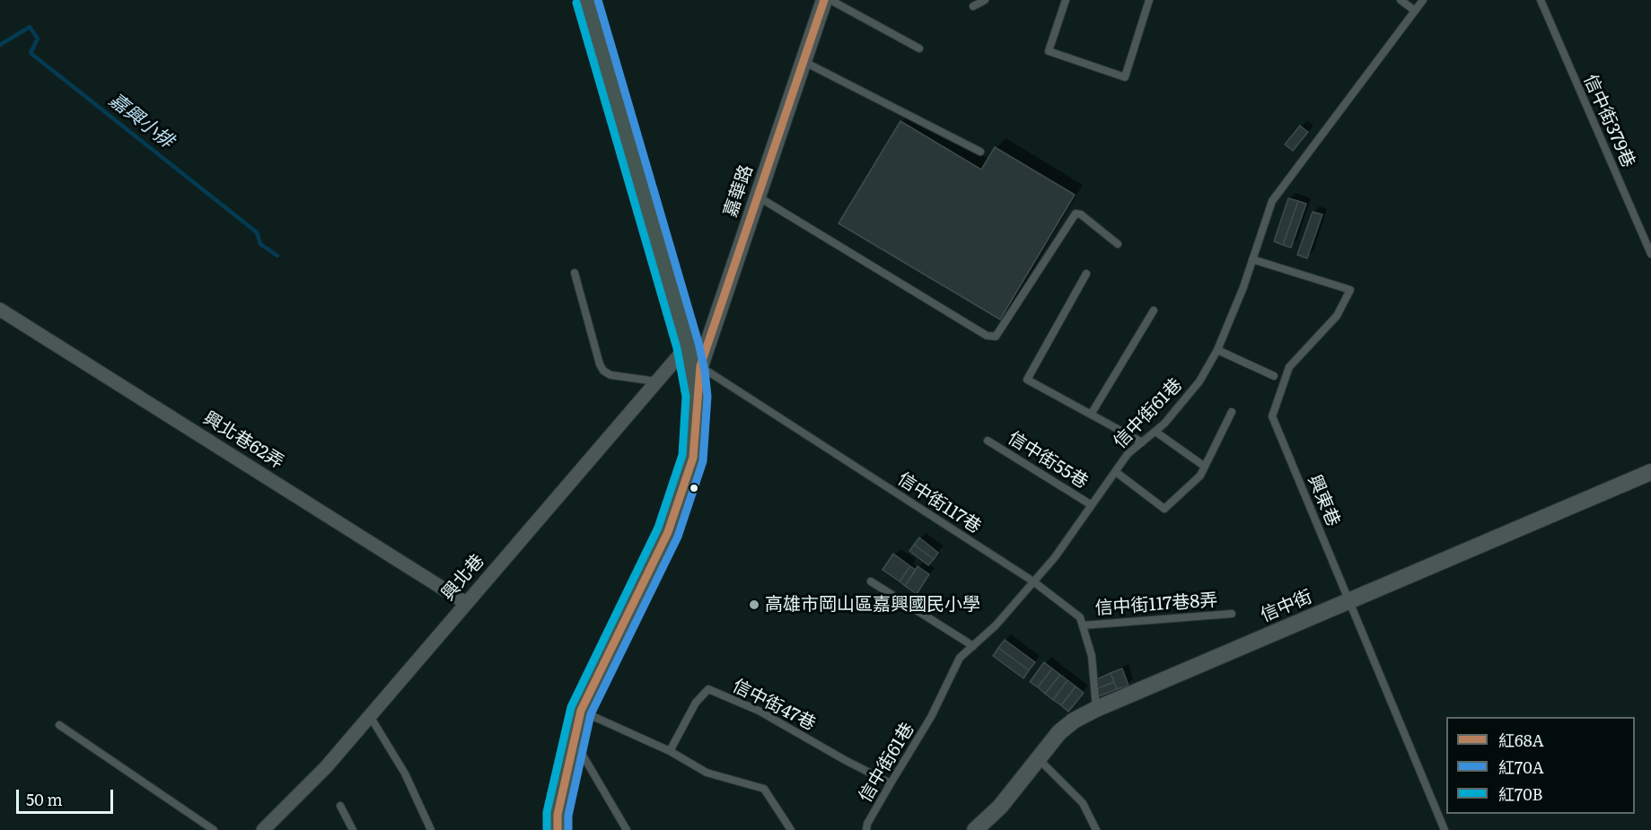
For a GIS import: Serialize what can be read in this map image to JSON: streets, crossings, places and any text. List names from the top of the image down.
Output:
{
  "streets": {
    "street": [
      "嘉華路",
      "興北巷62弄",
      "興北巷",
      "信中街"
    ],
    "lane": [
      "信中街379巷",
      "信中街61巷",
      "信中街55巷",
      "興東巷",
      "信中街117巷",
      "信中街117巷8弄",
      "信中街47巷"
    ]
  },
  "crossings": [
    ["嘉華路", "信中街117巷"],
    ["信中街61巷", "信中街55巷"],
    ["信中街61巷", "興東巷"],
    ["信中街61巷", "信中街117巷"],
    ["信中街61巷", "信中街47巷"],
    ["興北巷62弄", "興北巷"],
    ["興東巷", "信中街"],
    ["信中街117巷", "信中街117巷8弄"],
    ["信中街117巷", "信中街"]
  ],
  "water": ["嘉興小排"],
  "places": ["高雄市岡山區嘉興國民小學"],
  "lines": ["transit line 紅68A", "transit line 紅70A", "transit line 紅70B"],
  "legend": ["紅68A", "紅70A", "紅70B"],
  "scale_bar": "50 m"
}
